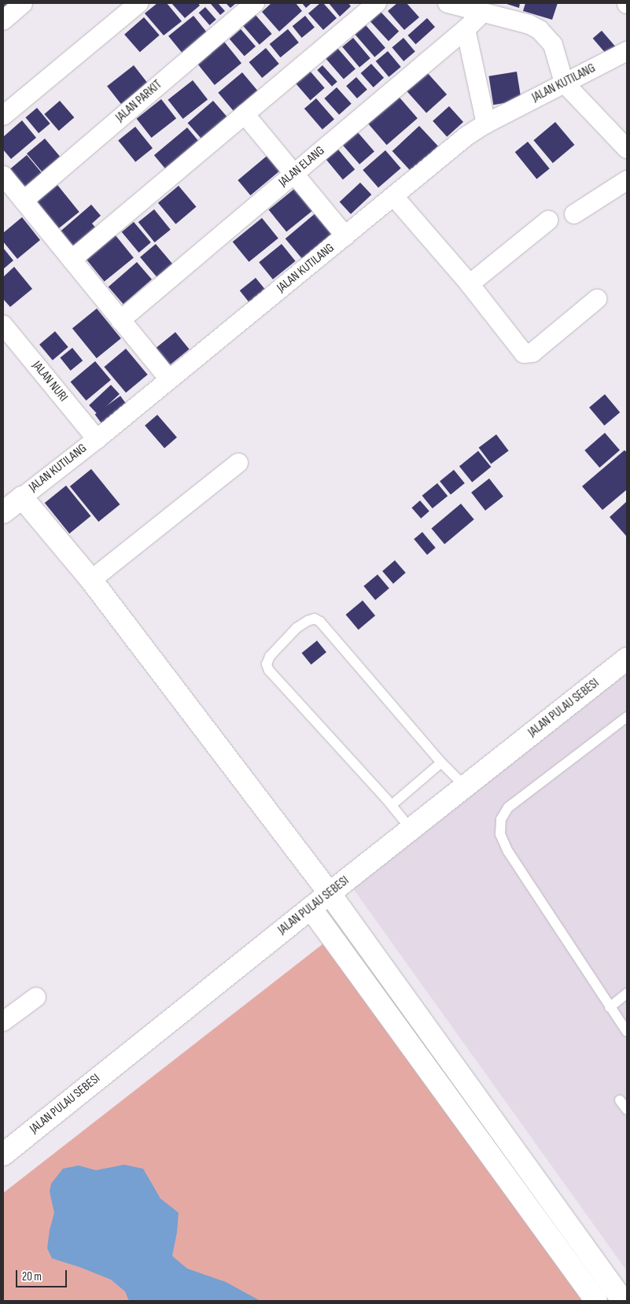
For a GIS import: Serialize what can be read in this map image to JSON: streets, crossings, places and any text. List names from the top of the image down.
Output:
{
  "streets": {
    "street": [
      "JALAN KUTILANG",
      "JALAN PARKIT",
      "JALAN ELANG",
      "JALAN NURI",
      "JALAN PULAU SEBESI"
    ]
  },
  "crossings": [
    ["JALAN KUTILANG", "JALAN NURI"]
  ],
  "scale_bar": "20 m"
}
